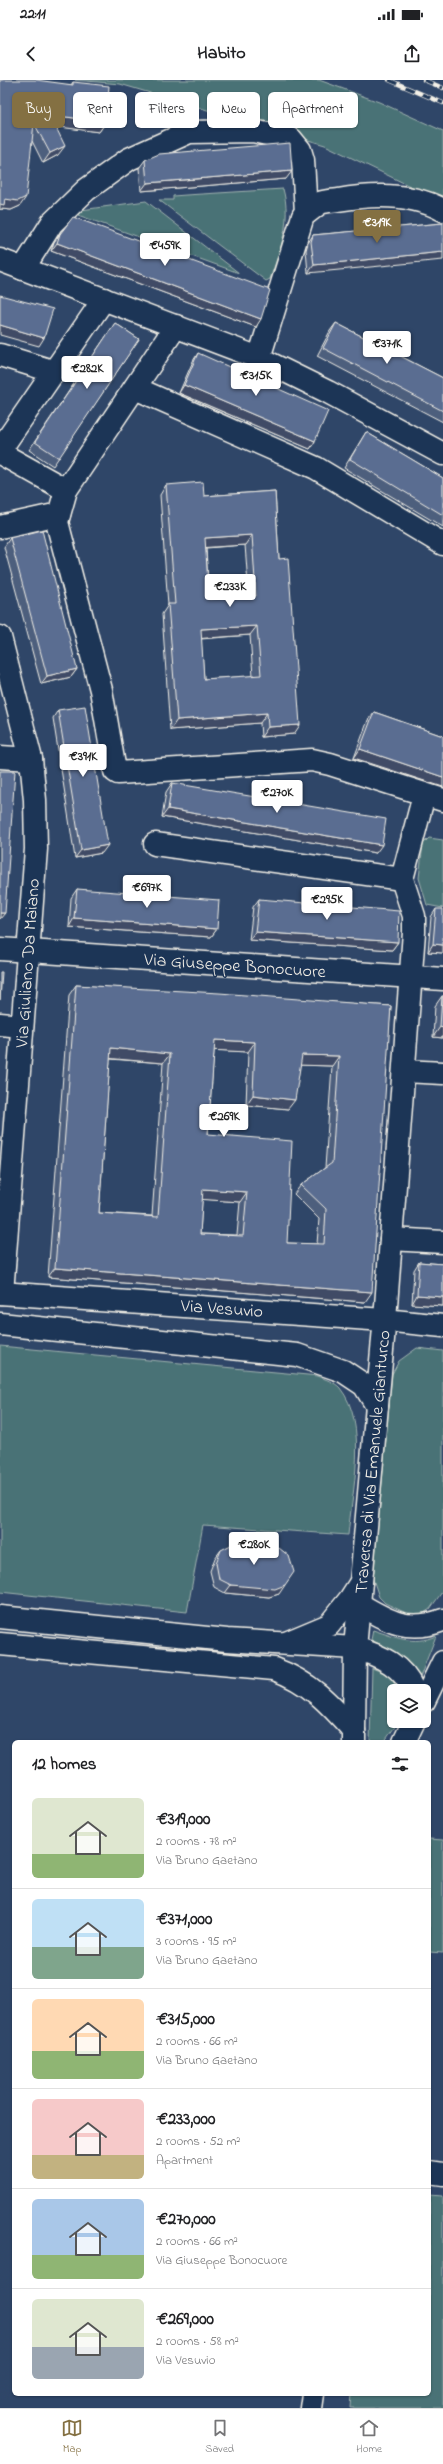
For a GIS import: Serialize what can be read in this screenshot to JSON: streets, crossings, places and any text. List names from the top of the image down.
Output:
{
  "streets": {
    "street": [
      "Via Giuliano Da Maiano",
      "Via Giuseppe Bonocuore",
      "Via Vesuvio",
      "Traversa di Via Emanuele Gianturco"
    ]
  },
  "crossings": [
    ["Via Giuliano Da Maiano", "Via Giuseppe Bonocuore"],
    ["Via Giuliano Da Maiano", "Via Vesuvio"],
    ["Via Giuseppe Bonocuore", "Traversa di Via Emanuele Gianturco"],
    ["Via Vesuvio", "Traversa di Via Emanuele Gianturco"]
  ],
  "page": {
    "status": "22:11",
    "header": "Habito",
    "chip": [
      "Buy",
      "Rent",
      "Filters",
      "New",
      "Apartment"
    ],
    "price": [
      "€319K",
      "€459K",
      "€371K",
      "€282K",
      "€315K",
      "€233K",
      "€391K",
      "€270K",
      "€697K",
      "€295K",
      "€269K",
      "€280K"
    ],
    "heading": "12 homes",
    "list": [
      {
        "name": "€319,000",
        "note": "2 rooms · 78 m² · Via Bruno Gaetano"
      },
      {
        "name": "€371,000",
        "note": "3 rooms · 95 m² · Via Bruno Gaetano"
      },
      {
        "name": "€315,000",
        "note": "2 rooms · 66 m² · Via Bruno Gaetano"
      },
      {
        "name": "€233,000",
        "note": "2 rooms · 52 m² · Apartment"
      },
      {
        "name": "€270,000",
        "note": "2 rooms · 66 m² · Via Giuseppe Bonocuore"
      },
      {
        "name": "€269,000",
        "note": "2 rooms · 58 m² · Via Vesuvio"
      }
    ],
    "tabs": ["Map", "Saved", "Home"]
  }
}
